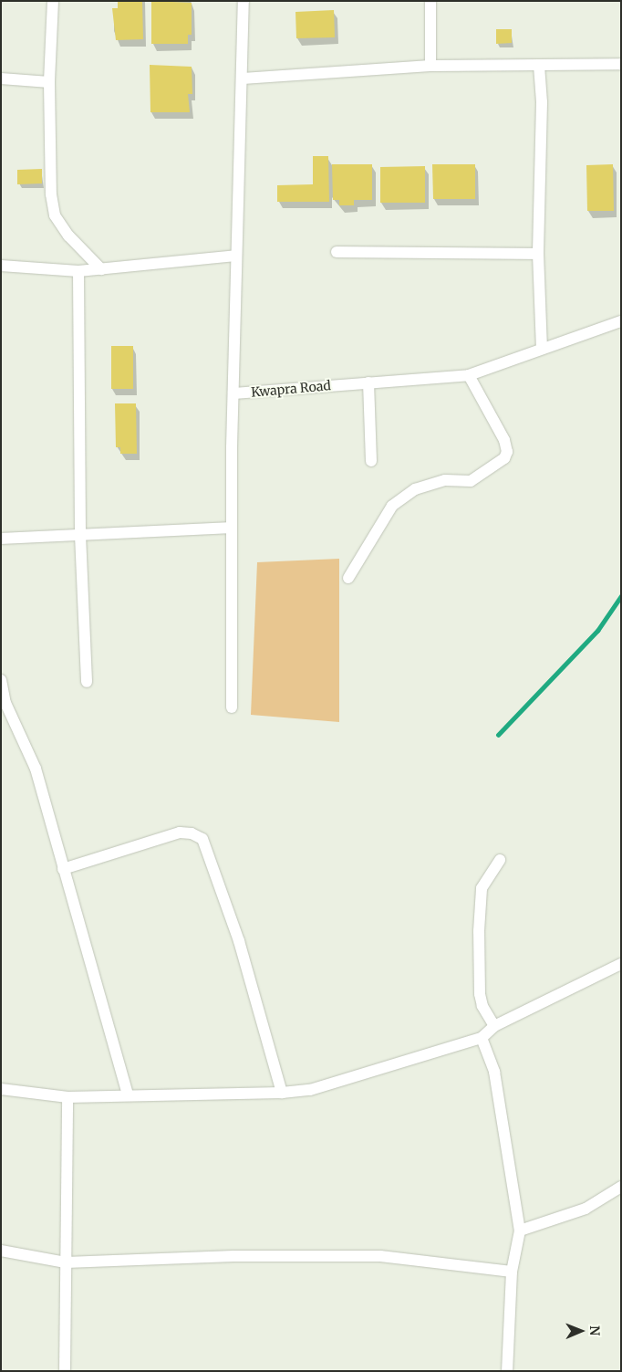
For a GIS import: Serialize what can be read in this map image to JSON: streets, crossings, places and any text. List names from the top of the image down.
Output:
{
  "streets": {
    "street": ["Kwapra Road"]
  },
  "north": "right"
}
